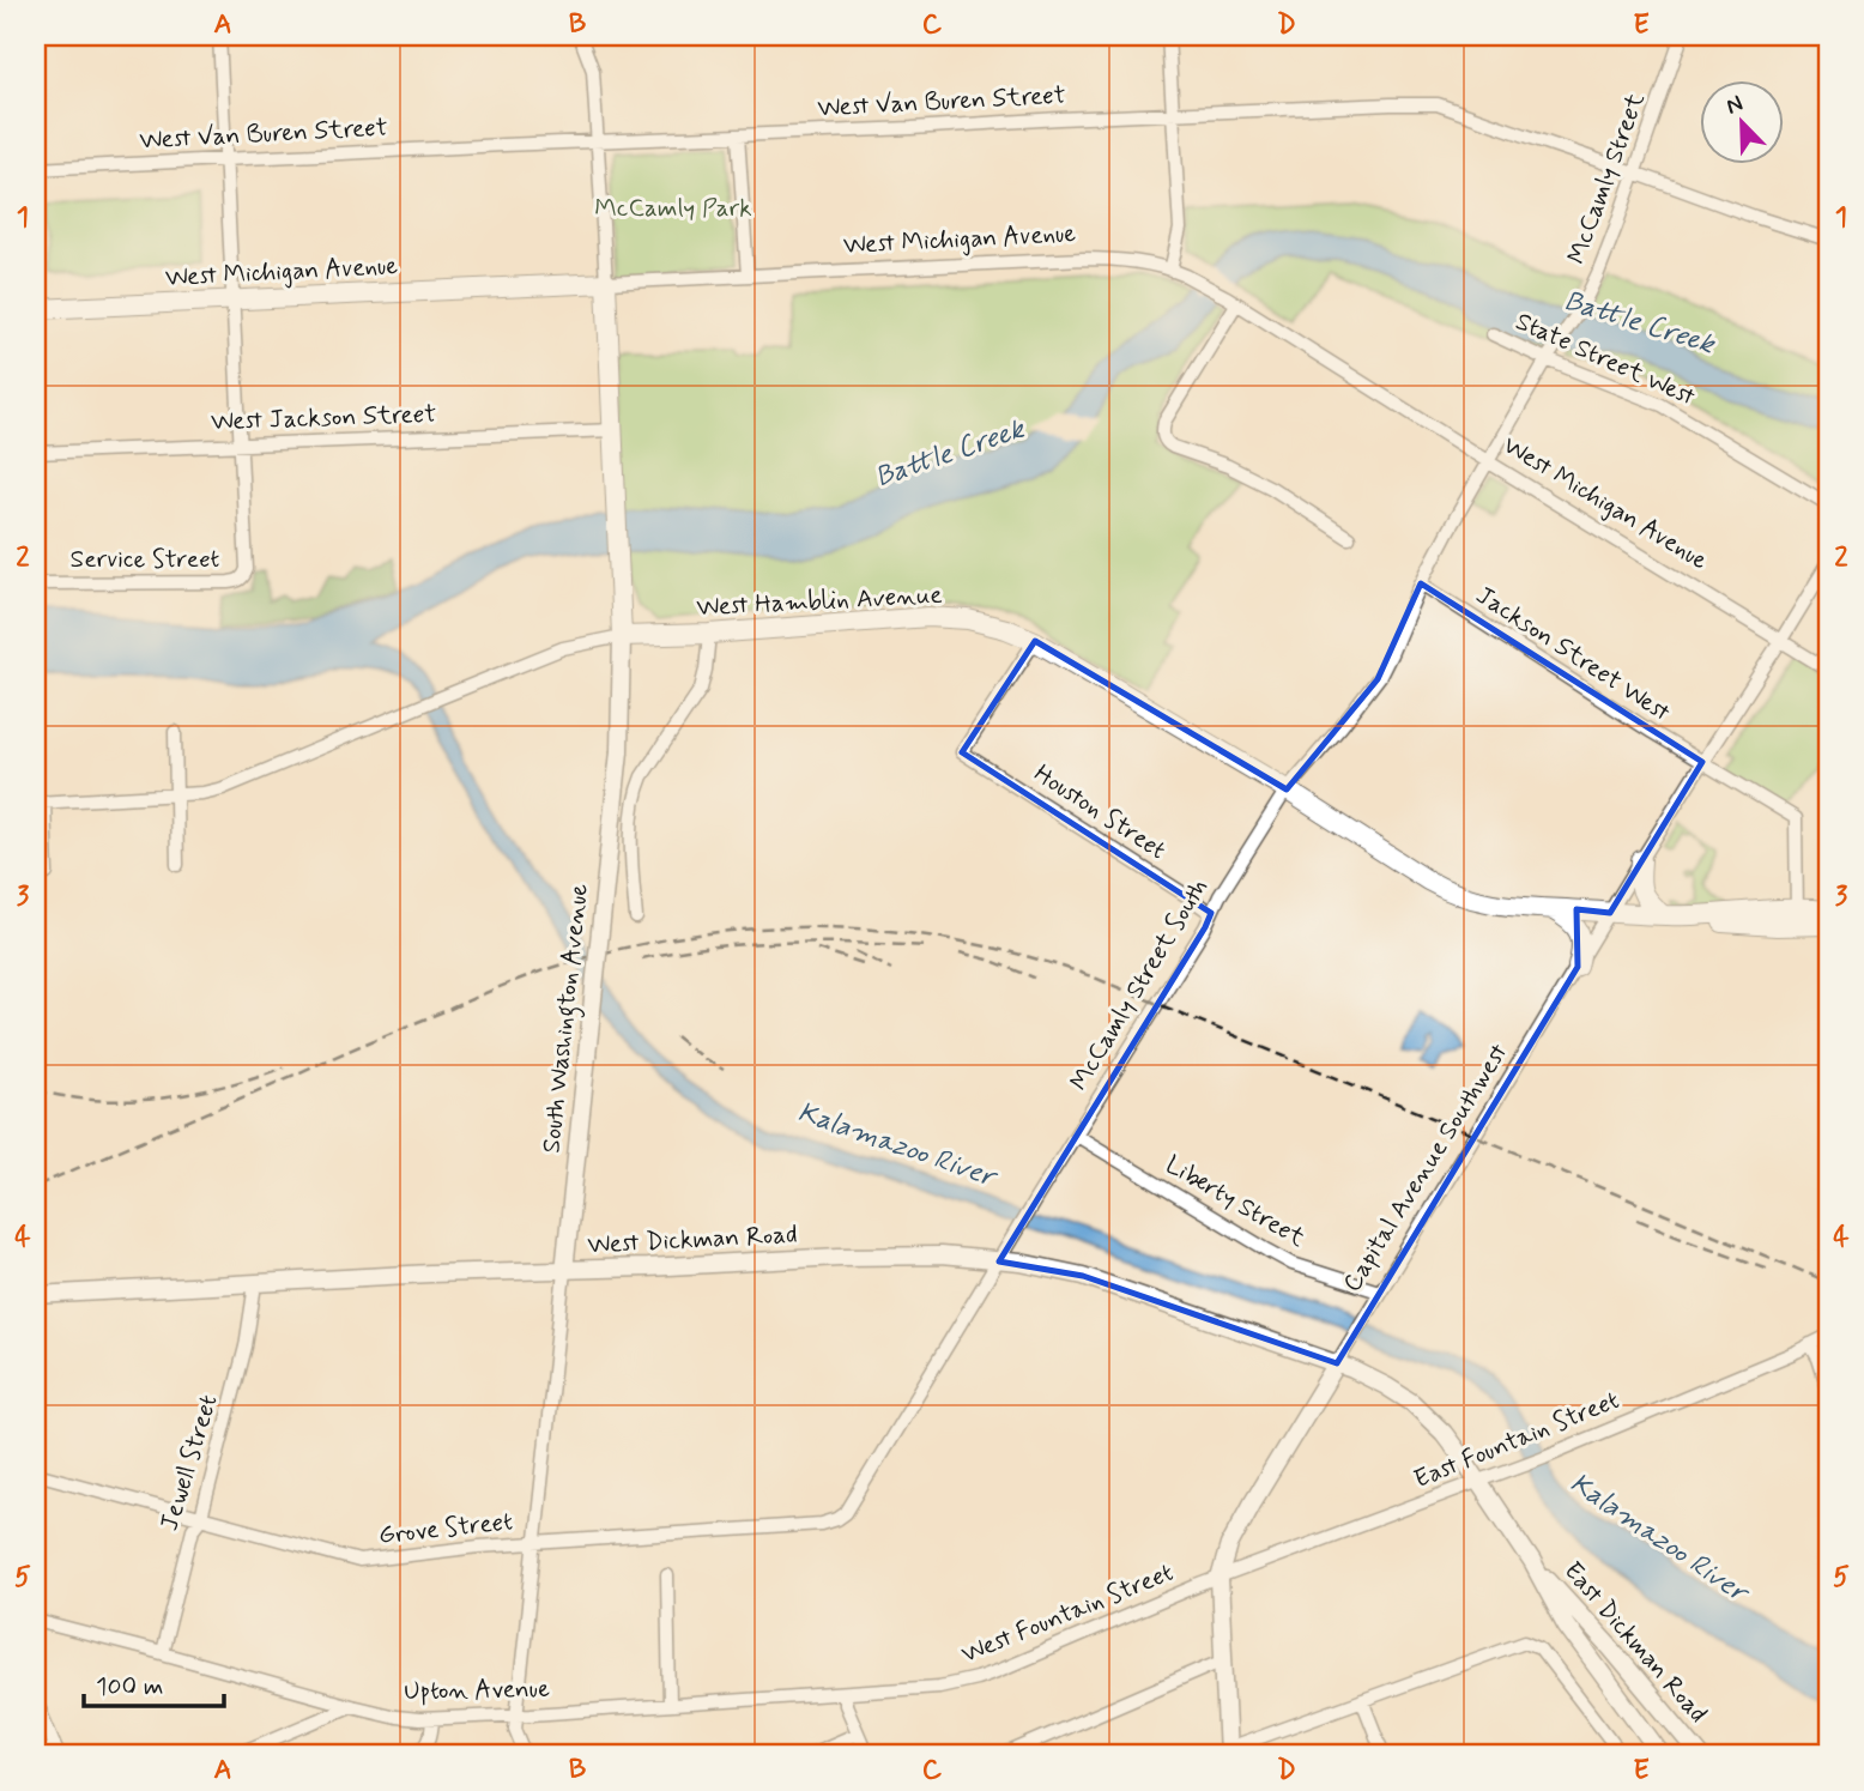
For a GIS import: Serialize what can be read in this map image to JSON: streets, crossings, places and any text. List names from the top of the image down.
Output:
{
  "streets": {
    "highway": ["West Michigan Avenue", "West Hamblin Avenue", "South Washington Avenue"],
    "main road": ["Capital Avenue Southwest", "West Dickman Road", "East Dickman Road"],
    "street": [
      "West Van Buren Street",
      "McCamly Street",
      "State Street West",
      "West Jackson Street",
      "Service Street",
      "Jackson Street West",
      "Houston Street",
      "McCamly Street South",
      "Liberty Street",
      "East Fountain Street",
      "Jewell Street",
      "Grove Street",
      "West Fountain Street",
      "Upton Avenue"
    ]
  },
  "crossings": [
    ["West Van Buren Street", "McCamly Street"],
    ["McCamly Street", "West Michigan Avenue"],
    ["McCamly Street", "State Street West"],
    ["McCamly Street", "McCamly Street South"],
    ["West Michigan Avenue", "McCamly Street South"],
    ["West Michigan Avenue", "South Washington Avenue"],
    ["West Michigan Avenue", "Capital Avenue Southwest"],
    ["West Jackson Street", "Service Street"],
    ["West Jackson Street", "South Washington Avenue"],
    ["West Hamblin Avenue", "Jackson Street West"],
    ["West Hamblin Avenue", "Houston Street"],
    ["West Hamblin Avenue", "McCamly Street South"],
    ["West Hamblin Avenue", "South Washington Avenue"],
    ["West Hamblin Avenue", "Capital Avenue Southwest"],
    ["Jackson Street West", "McCamly Street South"],
    ["Jackson Street West", "Capital Avenue Southwest"],
    ["Houston Street", "McCamly Street South"],
    ["McCamly Street South", "Liberty Street"],
    ["McCamly Street South", "West Dickman Road"],
    ["McCamly Street South", "Grove Street"],
    ["South Washington Avenue", "West Dickman Road"],
    ["South Washington Avenue", "Grove Street"],
    ["South Washington Avenue", "Upton Avenue"],
    ["Capital Avenue Southwest", "Liberty Street"],
    ["Capital Avenue Southwest", "West Dickman Road"],
    ["Capital Avenue Southwest", "East Fountain Street"],
    ["Capital Avenue Southwest", "West Fountain Street"],
    ["Capital Avenue Southwest", "East Dickman Road"],
    ["West Dickman Road", "Jewell Street"],
    ["West Dickman Road", "East Dickman Road"],
    ["East Fountain Street", "West Fountain Street"],
    ["East Fountain Street", "East Dickman Road"],
    ["Jewell Street", "Grove Street"],
    ["Jewell Street", "Upton Avenue"],
    ["West Fountain Street", "Upton Avenue"]
  ],
  "water": ["Battle Creek", "Kalamazoo River"],
  "parks": ["McCamly Park"],
  "scale_bar": "100 m",
  "north": "top left",
  "grid": {
    "columns": [
      "A",
      "B",
      "C",
      "D",
      "E"
    ],
    "rows": [
      "1",
      "2",
      "3",
      "4",
      "5"
    ]
  }
}
